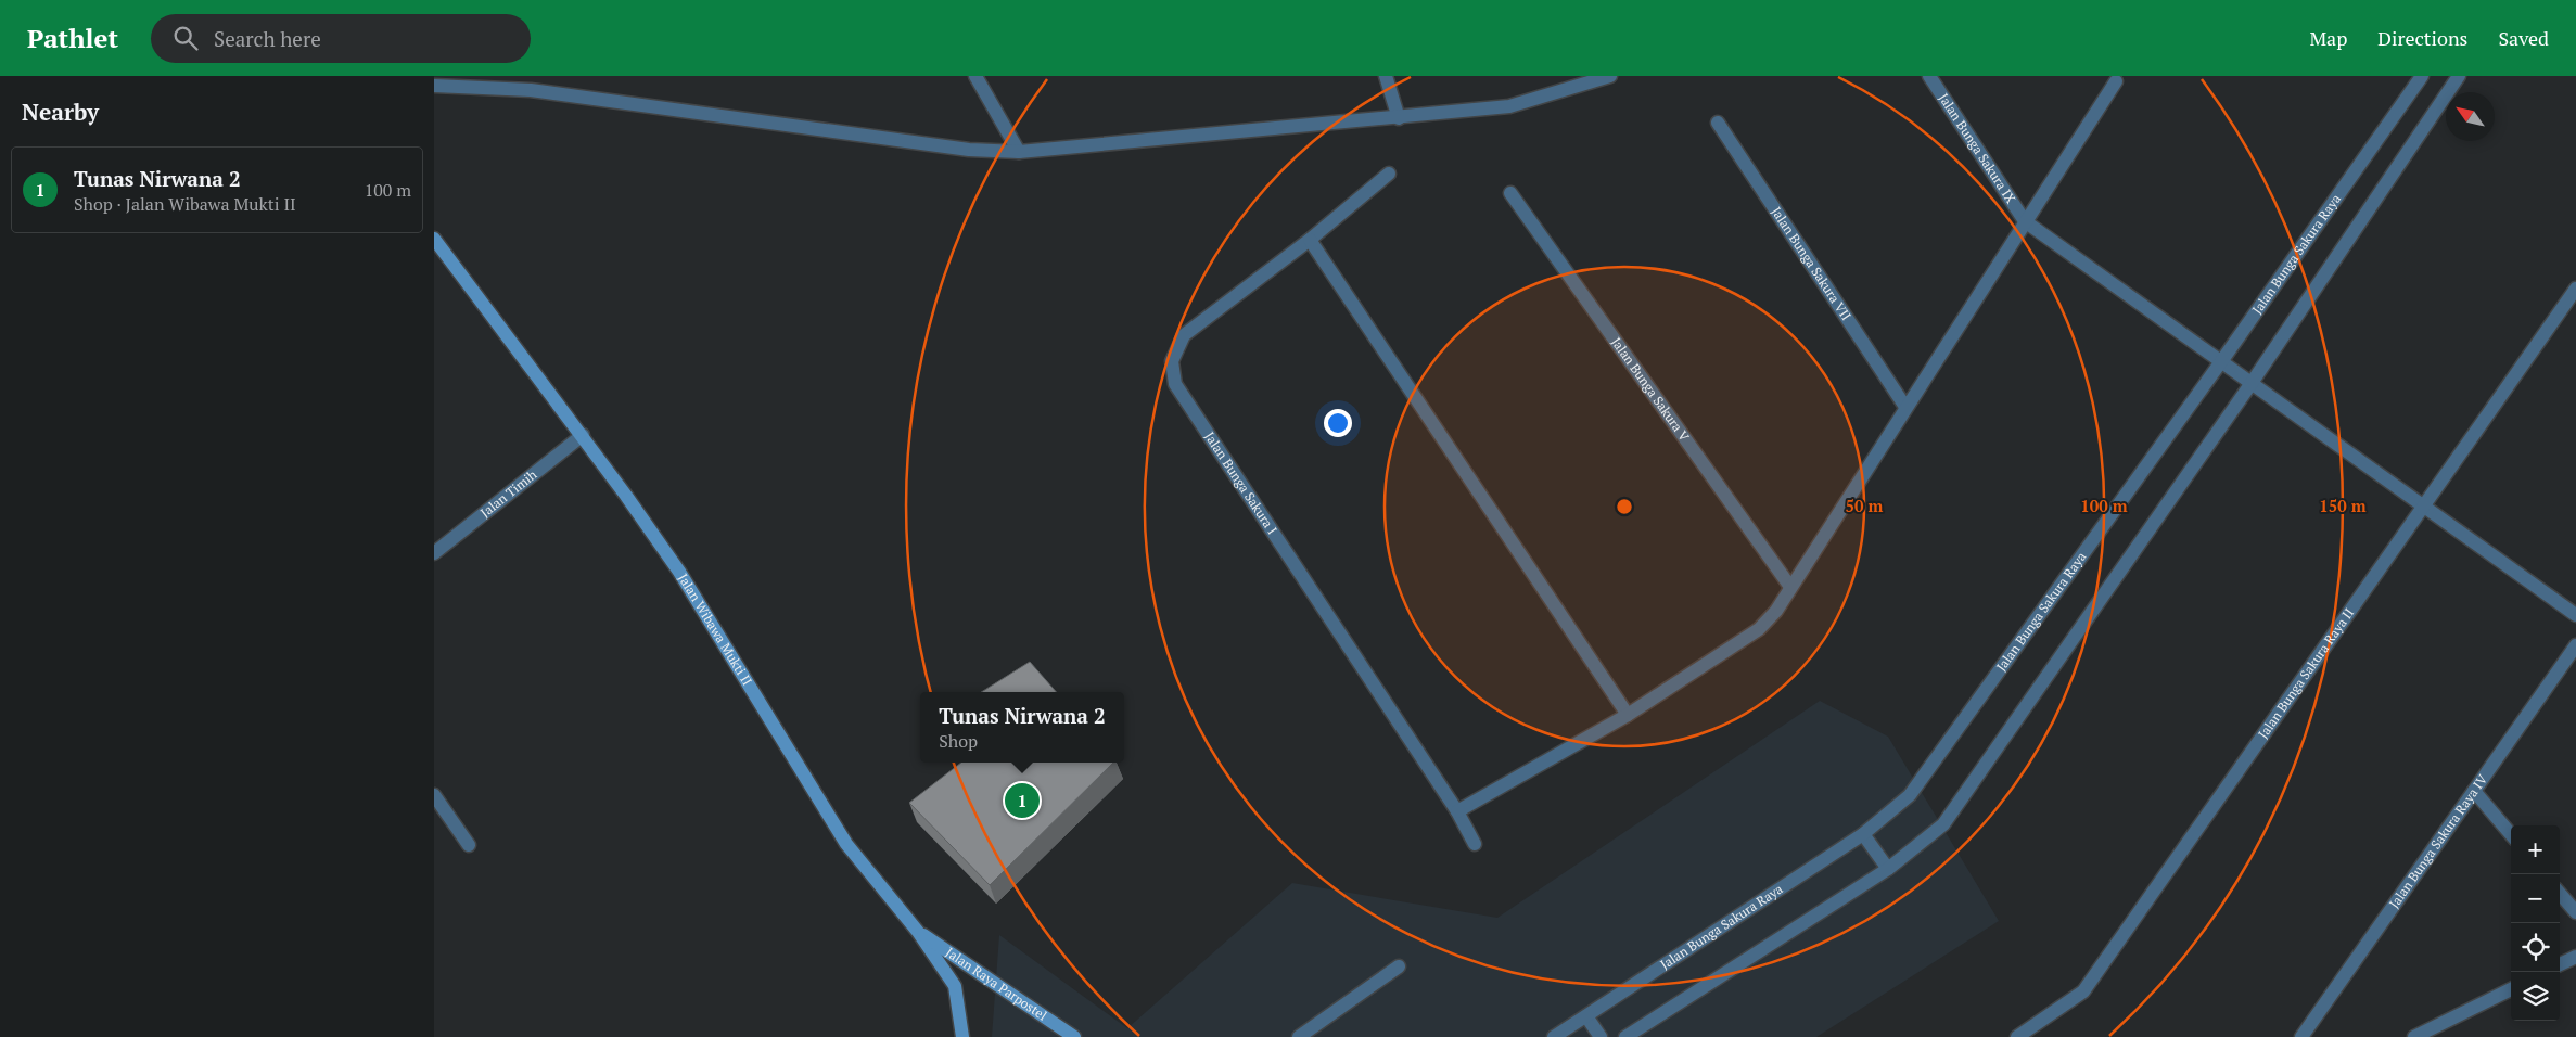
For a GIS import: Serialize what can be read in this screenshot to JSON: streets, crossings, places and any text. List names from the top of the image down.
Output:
{
  "streets": {
    "main road": ["Jalan Wibawa Mukti II", "Jalan Raya Parpostel"],
    "street": [
      "Jalan Bunga Sakura IX",
      "Jalan Bunga Sakura Raya",
      "Jalan Bunga Sakura VII",
      "Jalan Bunga Sakura V",
      "Jalan Bunga Sakura I",
      "Jalan Timih",
      "Jalan Bunga Sakura Raya II",
      "Jalan Bunga Sakura Raya IV"
    ]
  },
  "crossings": [
    ["Jalan Timih", "Jalan Wibawa Mukti II"],
    ["Jalan Wibawa Mukti II", "Jalan Raya Parpostel"]
  ],
  "north": "top left",
  "page": {
    "header": "Pathlet",
    "search": "Search here",
    "nav": ["Map", "Directions", "Saved"],
    "heading": "Nearby",
    "list": [
      {
        "mark": "1",
        "name": "Tunas Nirwana 2",
        "note": "Shop · Jalan Wibawa Mukti II",
        "value": "100 m"
      }
    ],
    "popup": ["Tunas Nirwana 2", "Shop"],
    "pins": "1",
    "map_buttons": ["+", "−"]
  },
  "rings": ["50 m", "100 m", "150 m"]
}
